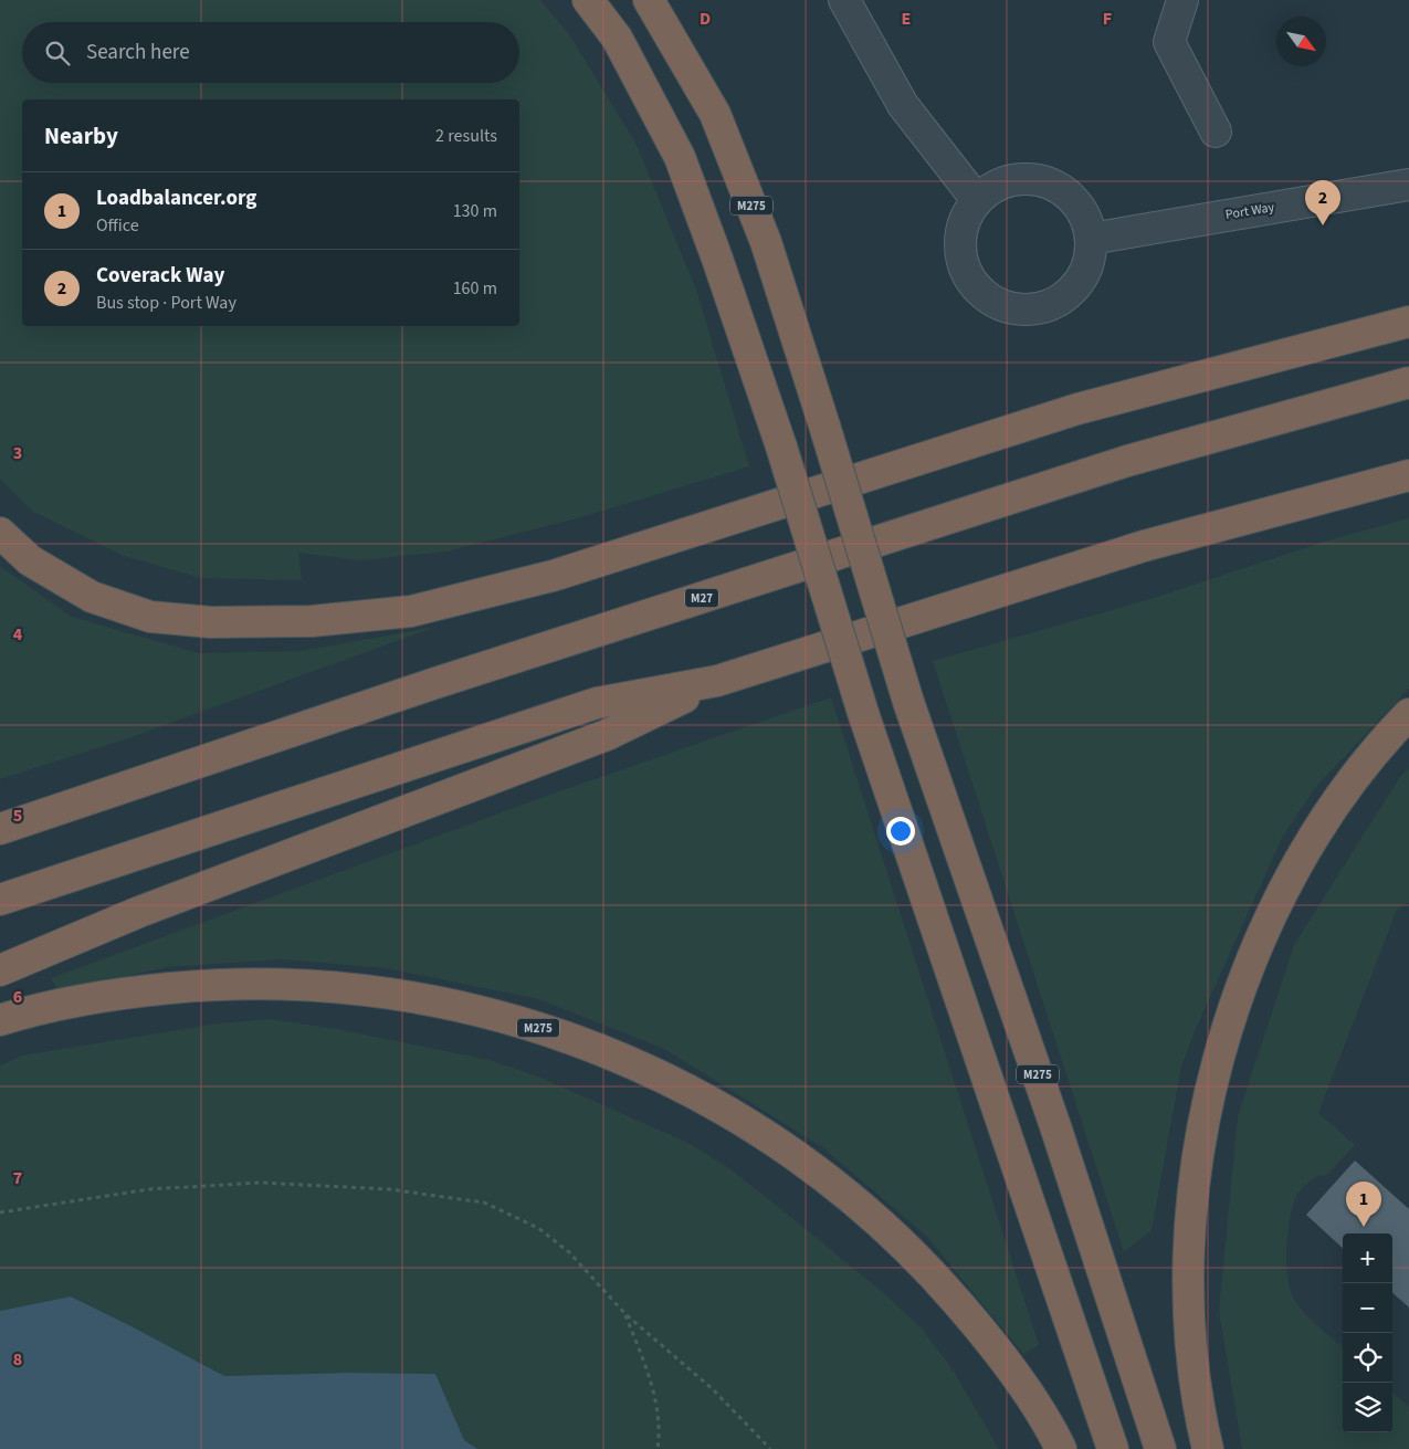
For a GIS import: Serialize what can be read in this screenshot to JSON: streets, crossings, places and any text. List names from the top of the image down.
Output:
{
  "streets": {
    "highway": ["M275", "M27"],
    "street": ["Port Way"]
  },
  "north": "bottom right",
  "page": {
    "search": "Search here",
    "heading": ["Nearby", "2 results"],
    "list": [
      {
        "mark": "1",
        "name": "Loadbalancer.org",
        "note": "Office",
        "value": "130 m"
      },
      {
        "mark": "2",
        "name": "Coverack Way",
        "note": "Bus stop · Port Way",
        "value": "160 m"
      }
    ],
    "pins": ["2", "1"],
    "map_buttons": ["+", "−"]
  },
  "grid": {
    "columns": ["D", "E", "F"],
    "rows": [
      "3",
      "4",
      "5",
      "6",
      "7",
      "8"
    ]
  }
}
